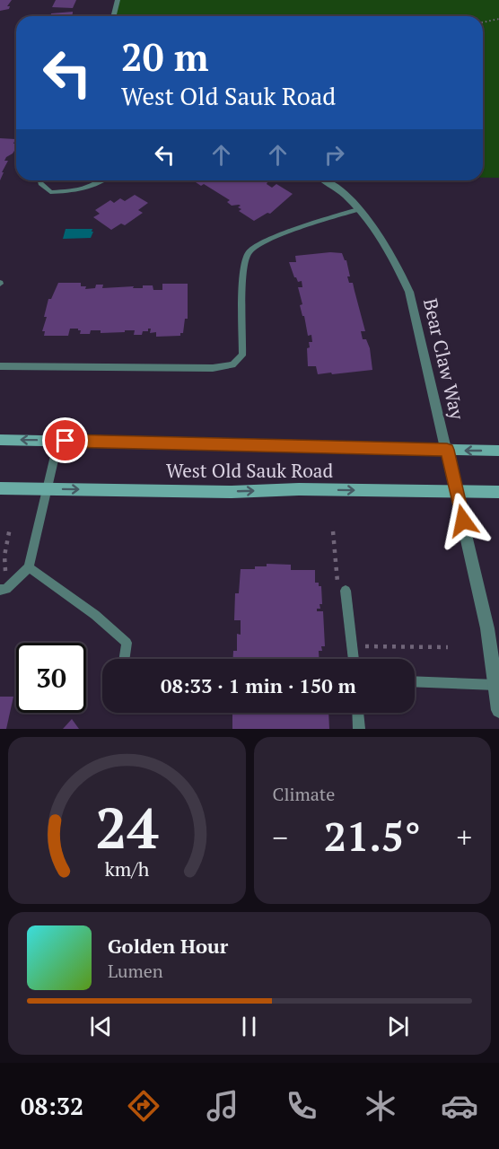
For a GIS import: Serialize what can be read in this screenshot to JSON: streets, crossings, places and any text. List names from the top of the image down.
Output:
{
  "streets": {
    "street": ["Bear Claw Way", "West Old Sauk Road"]
  },
  "crossings": [
    ["Bear Claw Way", "West Old Sauk Road"]
  ],
  "page": {
    "turn": ["20 m", "West Old Sauk Road"],
    "limit": "30",
    "trip": "08:33 · 1 min · 150 m",
    "tile": "Climate",
    "heat": ["−", "21.5°", "+"],
    "song": ["Golden Hour", "Lumen"],
    "tabs": "08:32",
    "gauge": ["24", "km/h"]
  }
}
